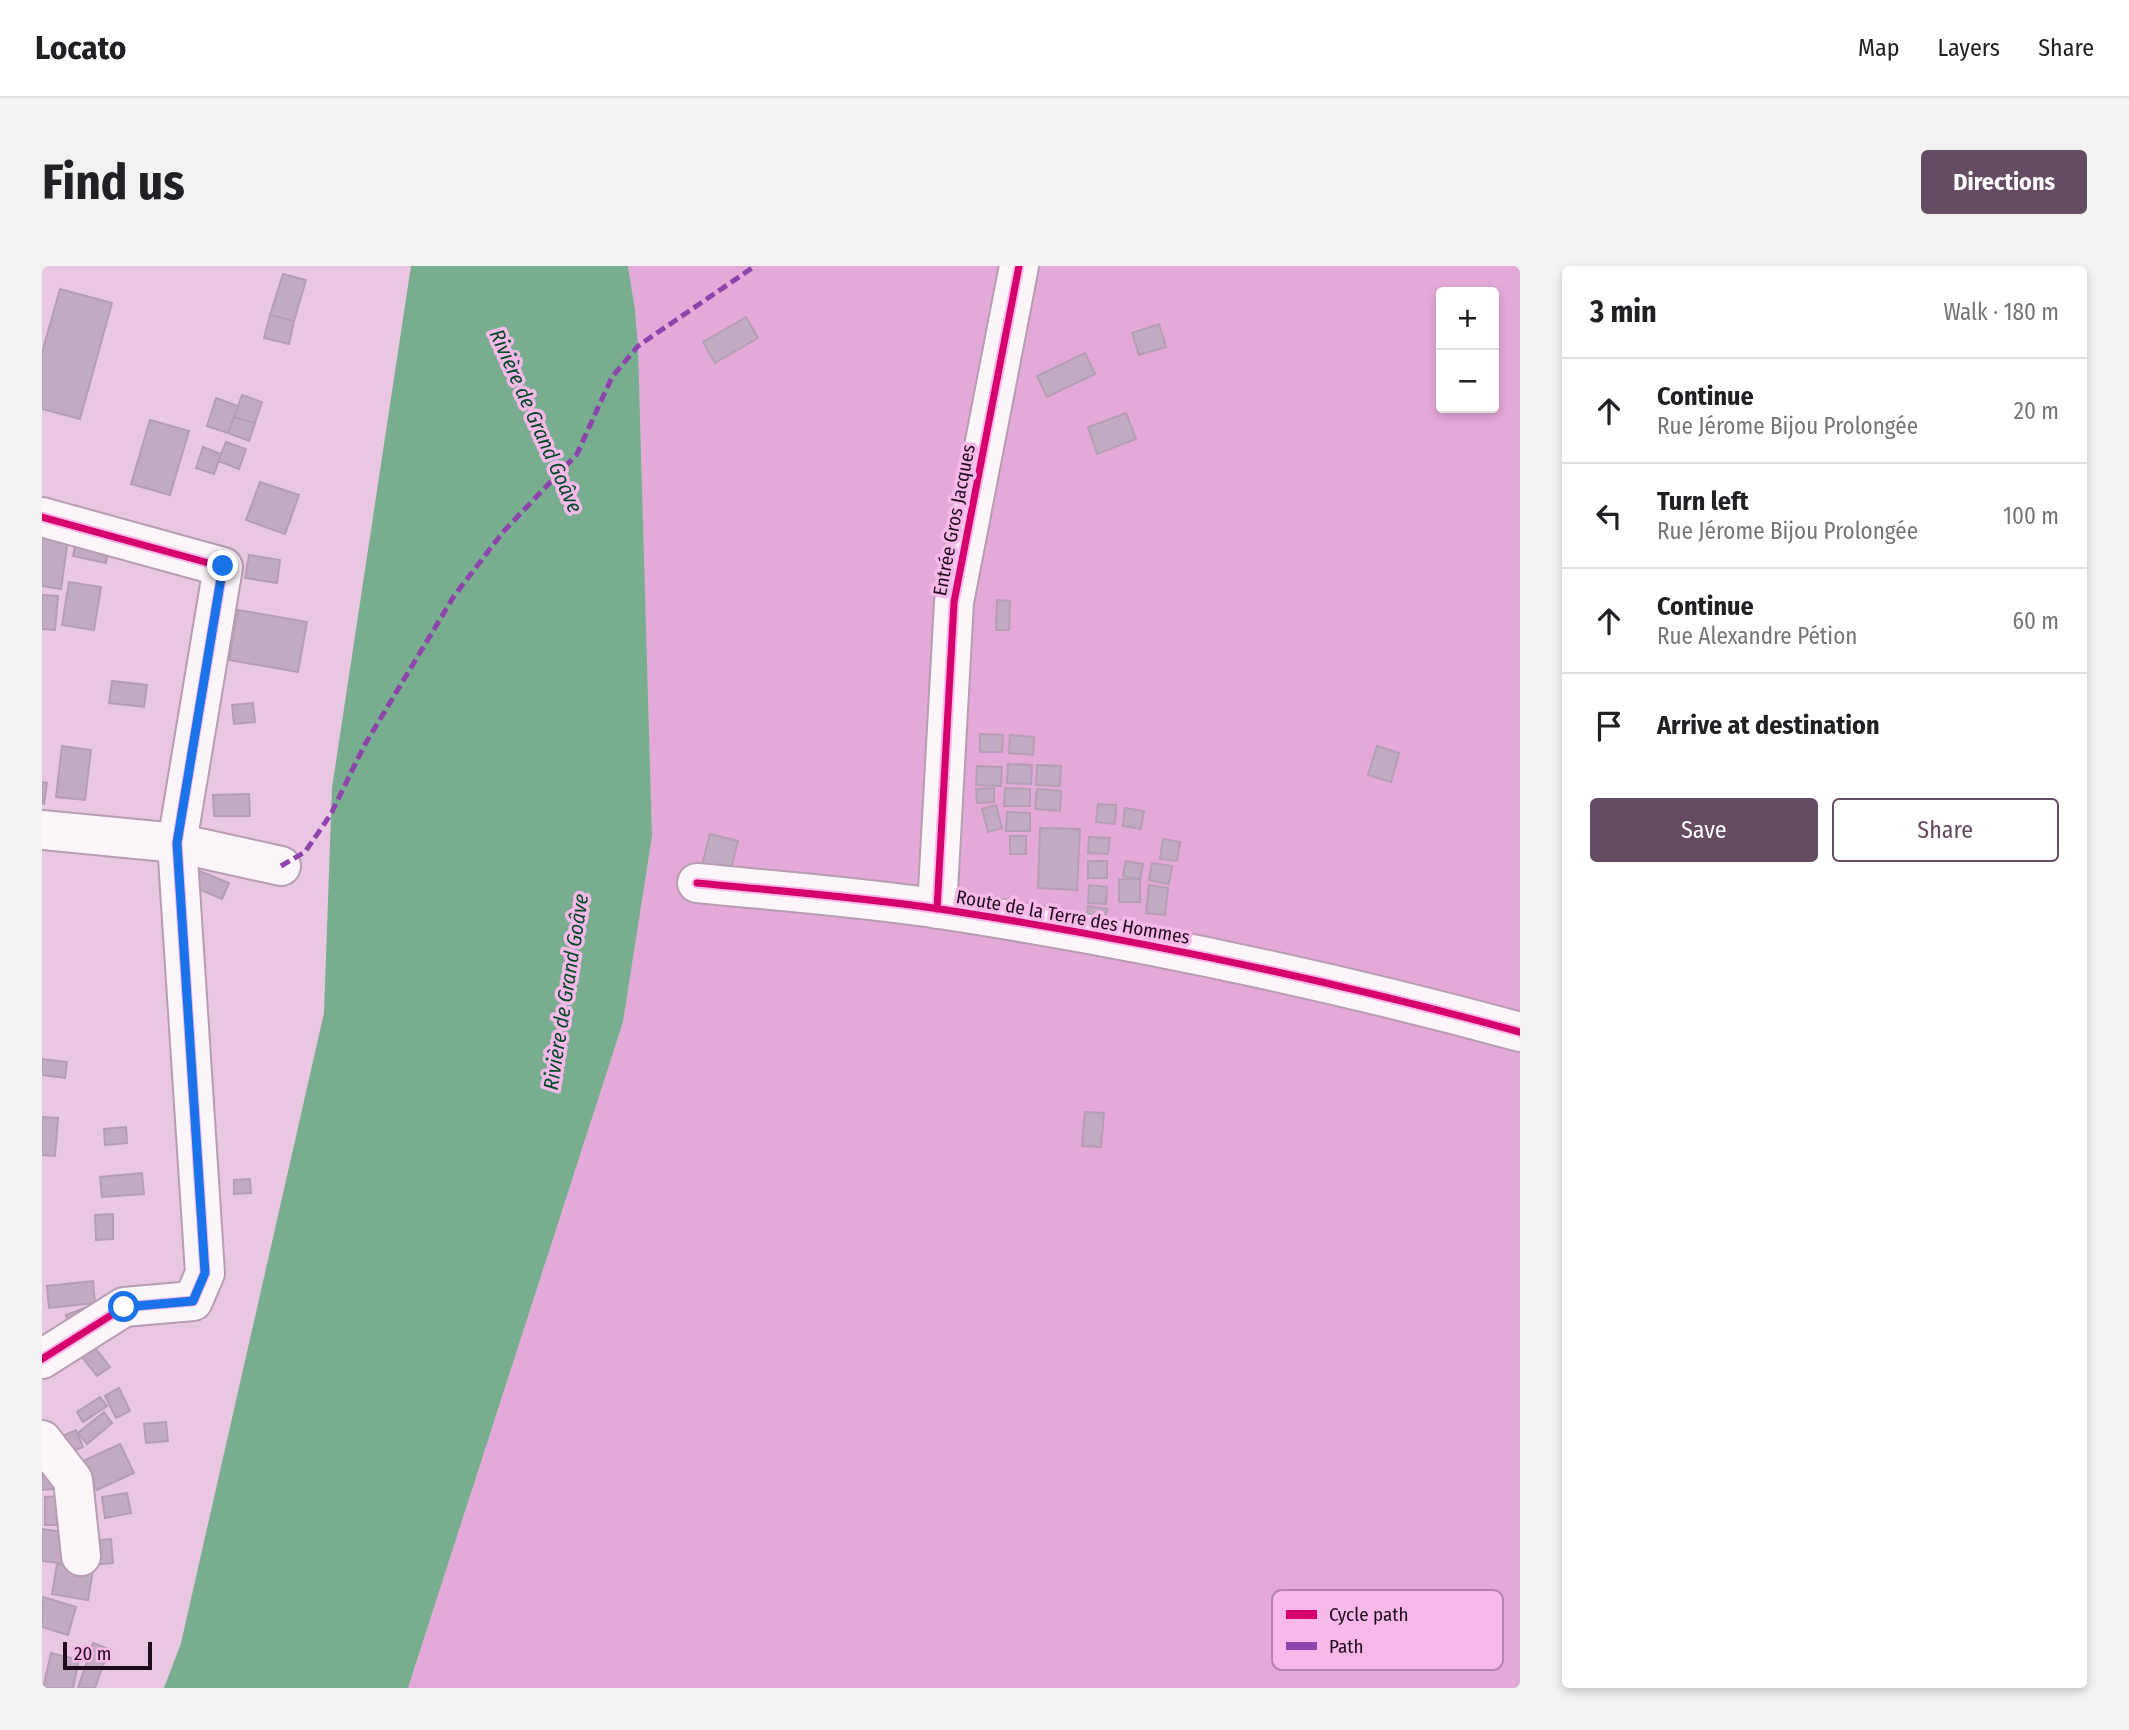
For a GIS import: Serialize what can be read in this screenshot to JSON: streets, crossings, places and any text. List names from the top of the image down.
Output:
{
  "streets": {
    "street": ["Entrée Gros Jacques", "Route de la Terre des Hommes"]
  },
  "crossings": [
    ["Entrée Gros Jacques", "Route de la Terre des Hommes"]
  ],
  "water": ["Rivière de Grand Goâve"],
  "legend": ["Cycle path", "Path"],
  "scale_bar": "20 m",
  "page": {
    "header": "Locato",
    "nav": ["Map", "Layers", "Share"],
    "buttons": [
      "Directions",
      ["Save", "Share"]
    ],
    "title": "Find us",
    "heading": ["3 min", "Walk · 180 m"],
    "map_buttons": ["+", "−"],
    "list": [
      ["Continue", "Rue Jérome Bijou Prolongée", "20 m"],
      ["Turn left", "Rue Jérome Bijou Prolongée", "100 m"],
      ["Continue", "Rue Alexandre Pétion", "60 m"],
      "Arrive at destination"
    ],
    "scale": "20 m"
  }
}
